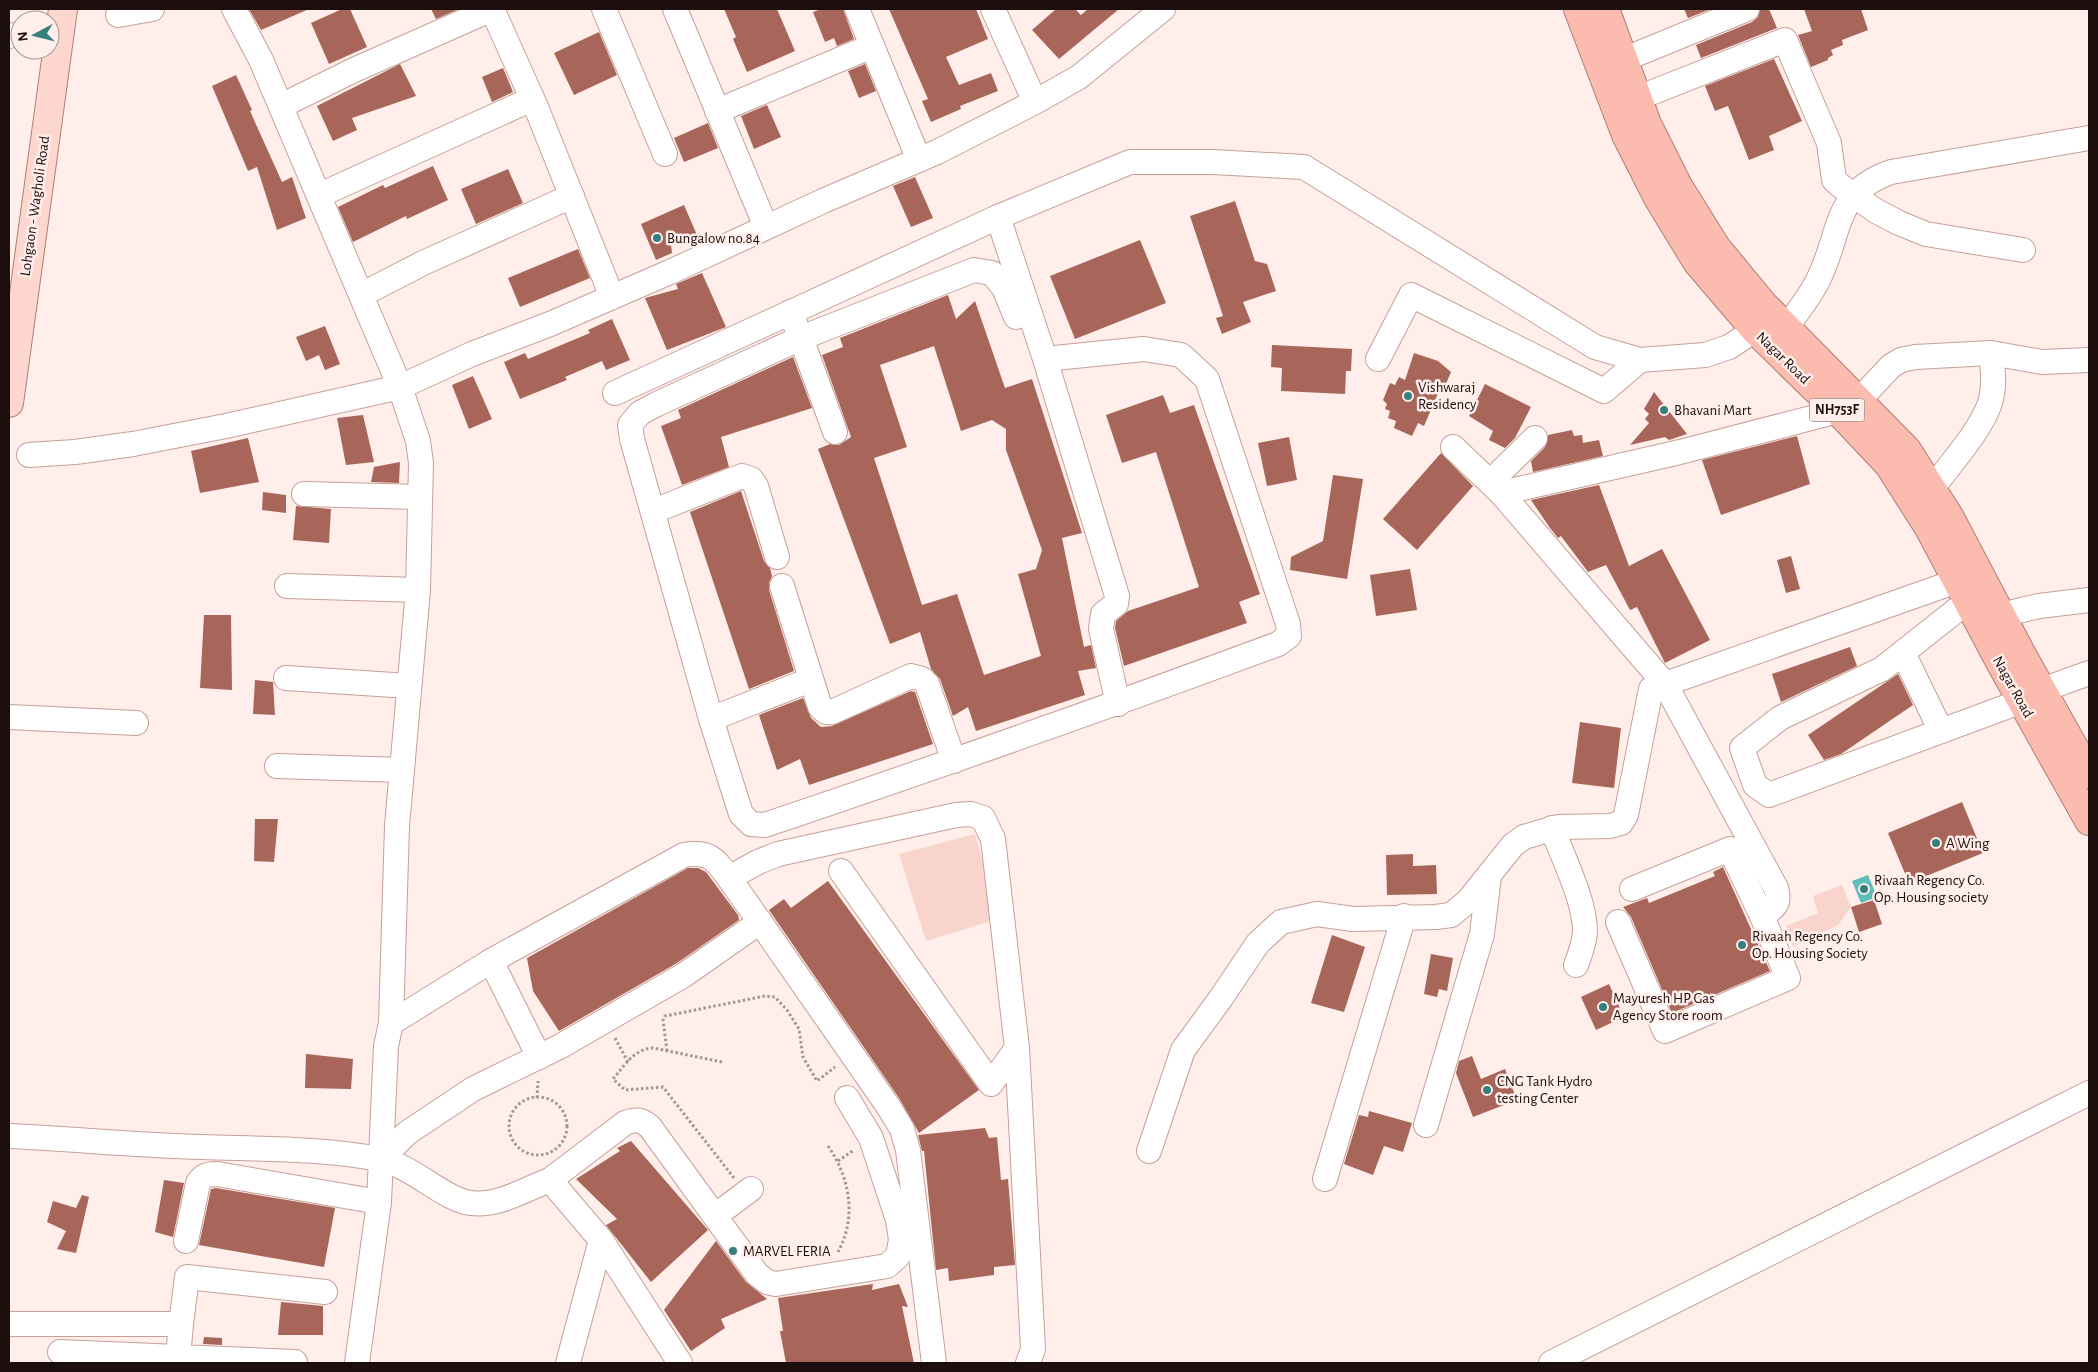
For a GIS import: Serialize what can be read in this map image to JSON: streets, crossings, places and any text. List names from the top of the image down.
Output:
{
  "streets": {
    "highway": ["Nagar Road", "NH753F"],
    "main road": ["Lohgaon - Wagholi Road"]
  },
  "places": [
    "Bungalow no.84",
    "Vishwaraj Residency",
    "Bhavani Mart",
    "A Wing",
    "Rivaah Regency Co. Op. Housing society",
    "Rivaah Regency Co. Op. Housing Society",
    "Mayuresh HP Gas Agency Store room",
    "CNG Tank Hydro testing Center",
    "MARVEL FERIA"
  ],
  "north": "left"
}
